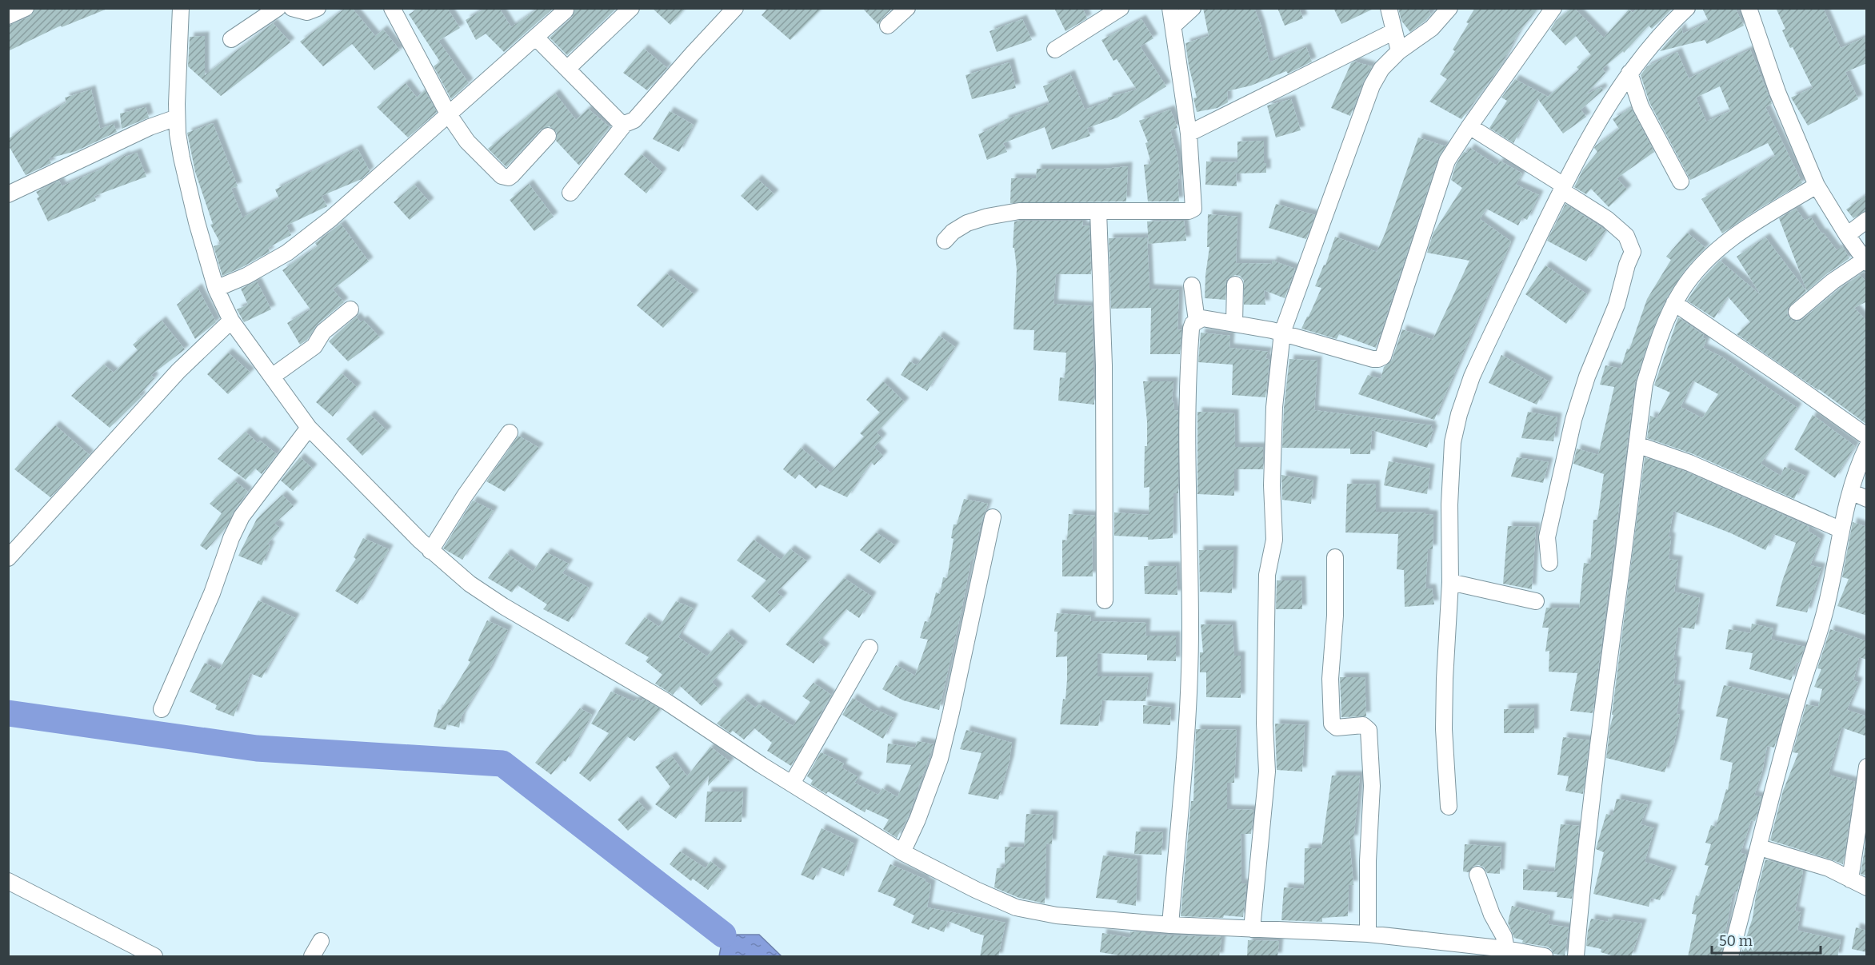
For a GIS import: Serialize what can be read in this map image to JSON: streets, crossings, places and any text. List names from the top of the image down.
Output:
{
  "scale_bar": "50 m"
}
